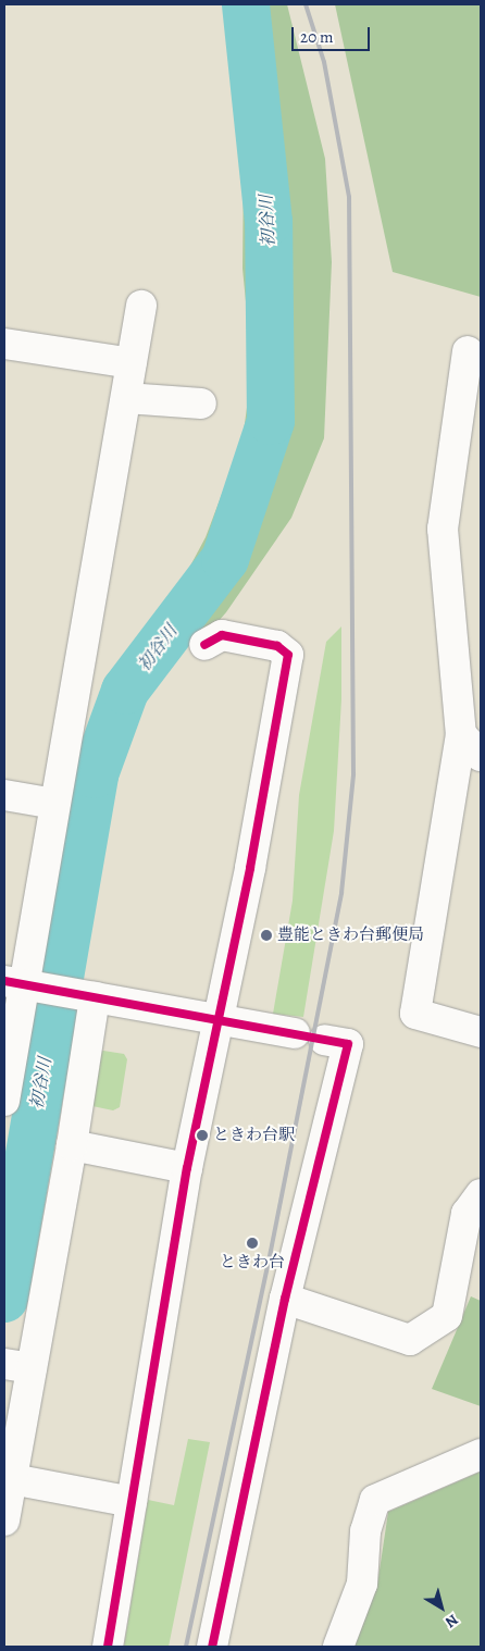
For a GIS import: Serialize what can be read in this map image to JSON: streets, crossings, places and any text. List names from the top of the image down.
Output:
{
  "water": ["初谷川"],
  "places": ["豊能ときわ台郵便局", "ときわ台駅", "ときわ台"],
  "scale_bar": "20 m",
  "north": "bottom right"
}
